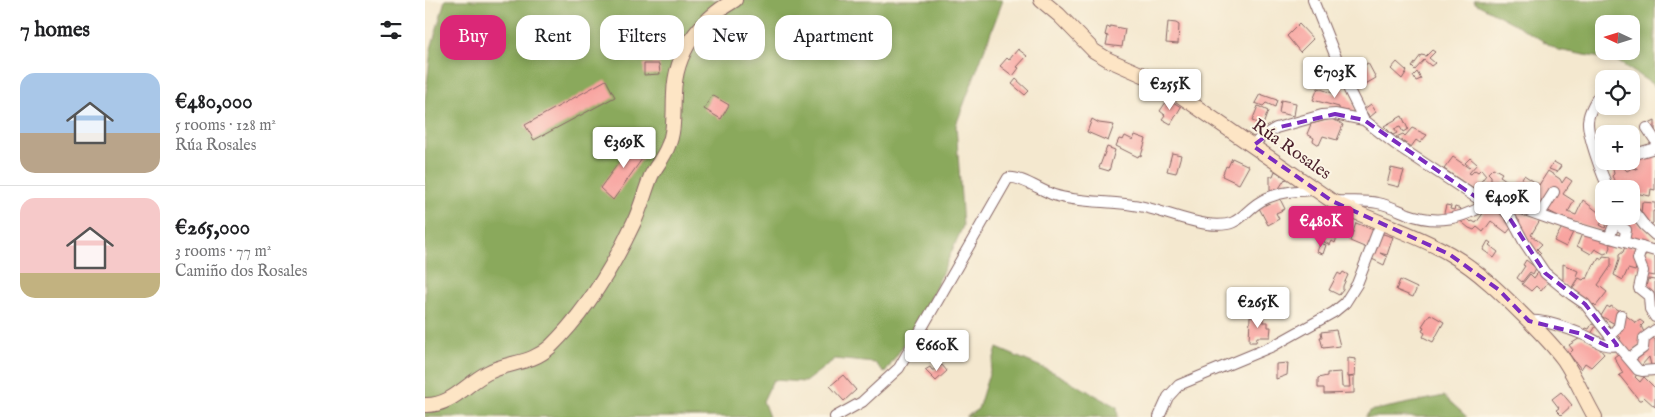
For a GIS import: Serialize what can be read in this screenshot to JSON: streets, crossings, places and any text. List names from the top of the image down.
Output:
{
  "streets": {
    "street": ["Rúa Rosales"]
  },
  "north": "left",
  "page": {
    "heading": "7 homes",
    "map_buttons": ["+", "−"],
    "chip": [
      "Buy",
      "Rent",
      "Filters",
      "New",
      "Apartment"
    ],
    "price": [
      "€703K",
      "€255K",
      "€369K",
      "€409K",
      "€480K",
      "€265K",
      "€660K"
    ],
    "list": [
      {
        "name": "€480,000",
        "note": "5 rooms · 128 m² · Rúa Rosales"
      },
      {
        "name": "€265,000",
        "note": "3 rooms · 77 m² · Camiño dos Rosales"
      }
    ]
  }
}
